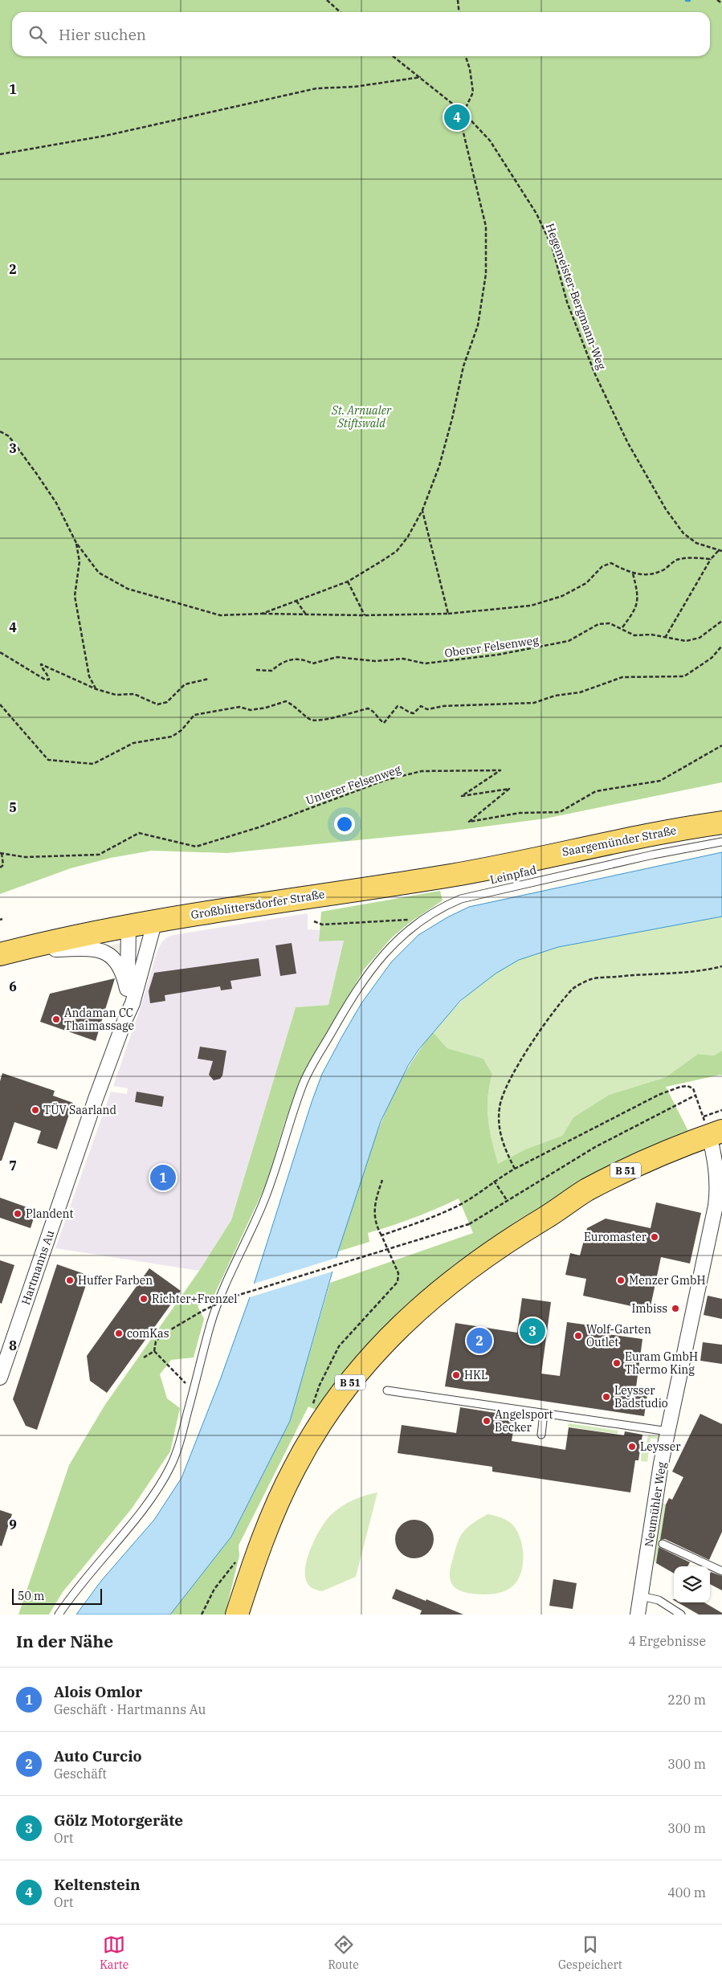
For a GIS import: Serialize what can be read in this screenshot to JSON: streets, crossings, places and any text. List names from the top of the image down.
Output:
{
  "streets": {
    "main road": ["Saargemünder Straße", "Großblittersdorfer Straße", "B 51"],
    "street": ["Hartmanns Au", "Neumühler Weg"],
    "lane": ["Leinpfad"],
    "path": ["Hegemeister-Bergmann-Weg", "Oberer Felsenweg", "Unterer Felsenweg"]
  },
  "crossings": [
    ["Saargemünder Straße", "Großblittersdorfer Straße"],
    ["Großblittersdorfer Straße", "Hartmanns Au"],
    ["B 51", "Neumühler Weg"]
  ],
  "parks": ["St. Arnualer Stiftswald"],
  "places": [
    "Andaman CC Thaimassage",
    "TÜV Saarland",
    "Plandent",
    "Euromaster",
    "Huffer Farben",
    "Menzer GmbH",
    "Richter+Frenzel",
    "Imbiss",
    "comKas",
    "Wolf-Garten Outlet",
    "Euram GmbH Thermo King",
    "HKL",
    "Leysser Badstudio",
    "Angelsport Becker",
    "Leysser"
  ],
  "scale_bar": "50 m",
  "page": {
    "search": "Hier suchen",
    "pins": [
      "4",
      "1",
      "3",
      "2"
    ],
    "scale": "50 m",
    "heading": ["In der Nähe", "4 Ergebnisse"],
    "list": [
      {
        "mark": "1",
        "name": "Alois Omlor",
        "note": "Geschäft · Hartmanns Au",
        "value": "220 m"
      },
      {
        "mark": "2",
        "name": "Auto Curcio",
        "note": "Geschäft",
        "value": "300 m"
      },
      {
        "mark": "3",
        "name": "Gölz Motorgeräte",
        "note": "Ort",
        "value": "300 m"
      },
      {
        "mark": "4",
        "name": "Keltenstein",
        "note": "Ort",
        "value": "400 m"
      }
    ],
    "nav": ["Karte", "Route", "Gespeichert"]
  },
  "grid": {
    "rows": [
      "1",
      "2",
      "3",
      "4",
      "5",
      "6",
      "7",
      "8",
      "9"
    ]
  }
}
